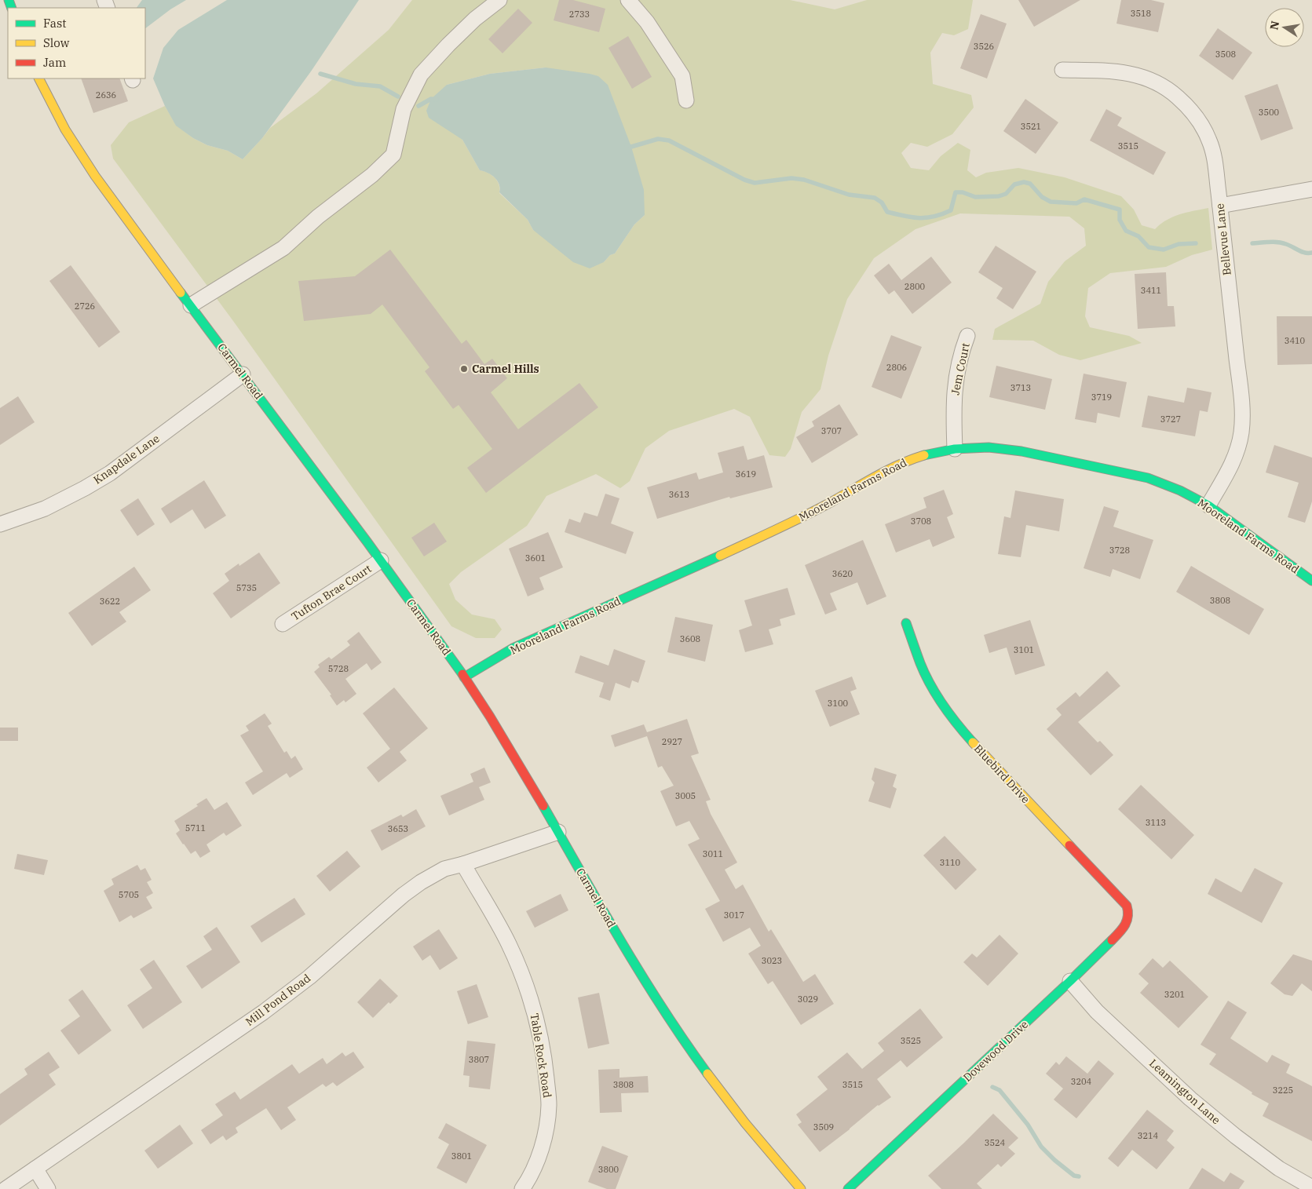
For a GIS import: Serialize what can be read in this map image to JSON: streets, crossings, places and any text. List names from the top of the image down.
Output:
{
  "streets": {
    "street": [
      "Bellevue Lane",
      "Jem Court",
      "Carmel Road",
      "Knapdale Lane",
      "Mooreland Farms Road",
      "Tufton Brae Court",
      "Bluebird Drive",
      "Mill Pond Road",
      "Dovewood Drive",
      "Table Rock Road",
      "Leamington Lane"
    ]
  },
  "crossings": [
    ["Bellevue Lane", "Mooreland Farms Road"],
    ["Jem Court", "Mooreland Farms Road"],
    ["Carmel Road", "Knapdale Lane"],
    ["Carmel Road", "Mooreland Farms Road"],
    ["Carmel Road", "Tufton Brae Court"],
    ["Carmel Road", "Mill Pond Road"],
    ["Bluebird Drive", "Dovewood Drive"],
    ["Mill Pond Road", "Table Rock Road"],
    ["Dovewood Drive", "Leamington Lane"]
  ],
  "places": ["Carmel Hills"],
  "house_numbers": [
    "3518",
    "2733",
    "3526",
    "3508",
    "2636",
    "3500",
    "3521",
    "3515",
    "2800",
    "3411",
    "2726",
    "3410",
    "2806",
    "3713",
    "3719",
    "3727",
    "3707",
    "3619",
    "3613",
    "3708",
    "3728",
    "3601",
    "3620",
    "5735",
    "3808",
    "3622",
    "3608",
    "3101",
    "5728",
    "3100",
    "2927",
    "3005",
    "3113",
    "5711",
    "3653",
    "3011",
    "3110",
    "5705",
    "3017",
    "3023",
    "3201",
    "3029",
    "3525",
    "3807",
    "3204",
    "3808",
    "3515",
    "3225",
    "3509",
    "3214",
    "3524",
    "3801",
    "3800"
  ],
  "legend": ["Fast", "Slow", "Jam"],
  "north": "left"
}
